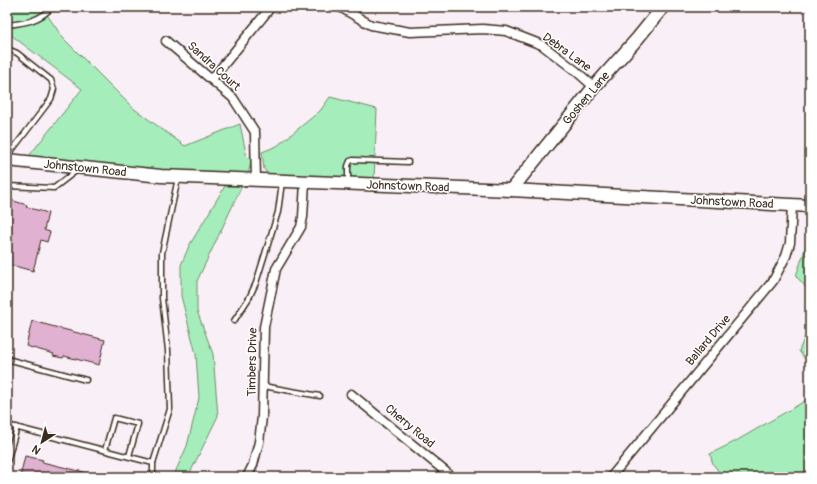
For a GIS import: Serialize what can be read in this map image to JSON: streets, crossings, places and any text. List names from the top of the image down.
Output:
{
  "streets": {
    "main road": ["Goshen Lane", "Johnstown Road"],
    "street": [
      "Debra Lane",
      "Sandra Court",
      "Ballard Drive",
      "Timbers Drive",
      "Cherry Road"
    ]
  },
  "crossings": [
    ["Debra Lane", "Goshen Lane"],
    ["Sandra Court", "Johnstown Road"],
    ["Goshen Lane", "Johnstown Road"],
    ["Johnstown Road", "Ballard Drive"],
    ["Johnstown Road", "Timbers Drive"]
  ],
  "north": "bottom left"
}
